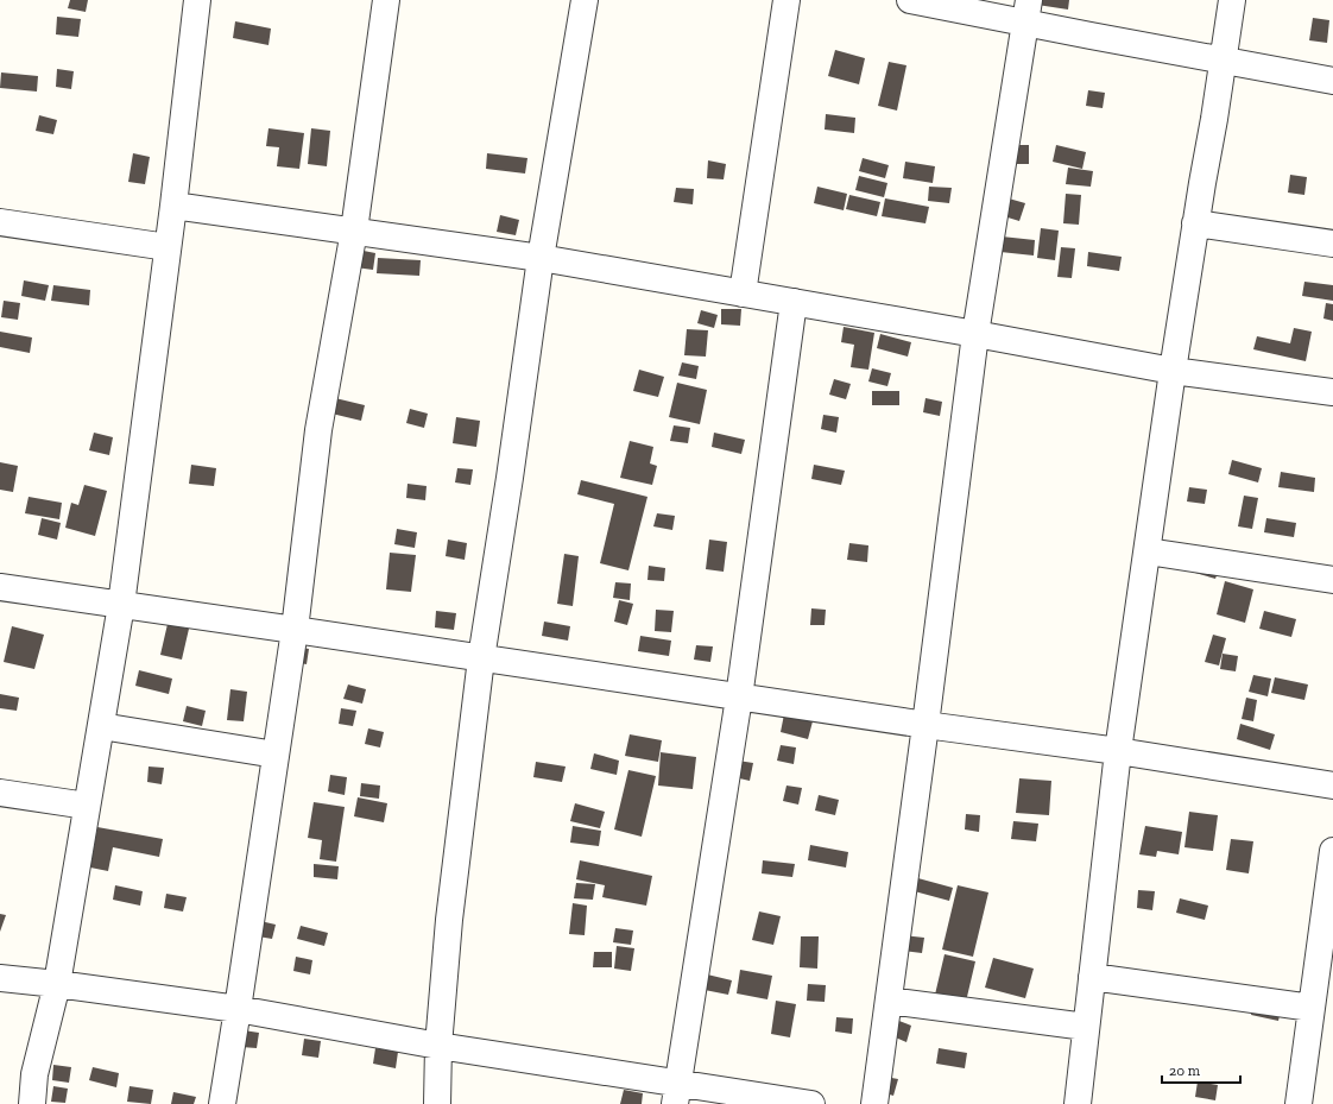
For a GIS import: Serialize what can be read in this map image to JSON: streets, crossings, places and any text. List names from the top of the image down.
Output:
{
  "scale_bar": "20 m"
}
